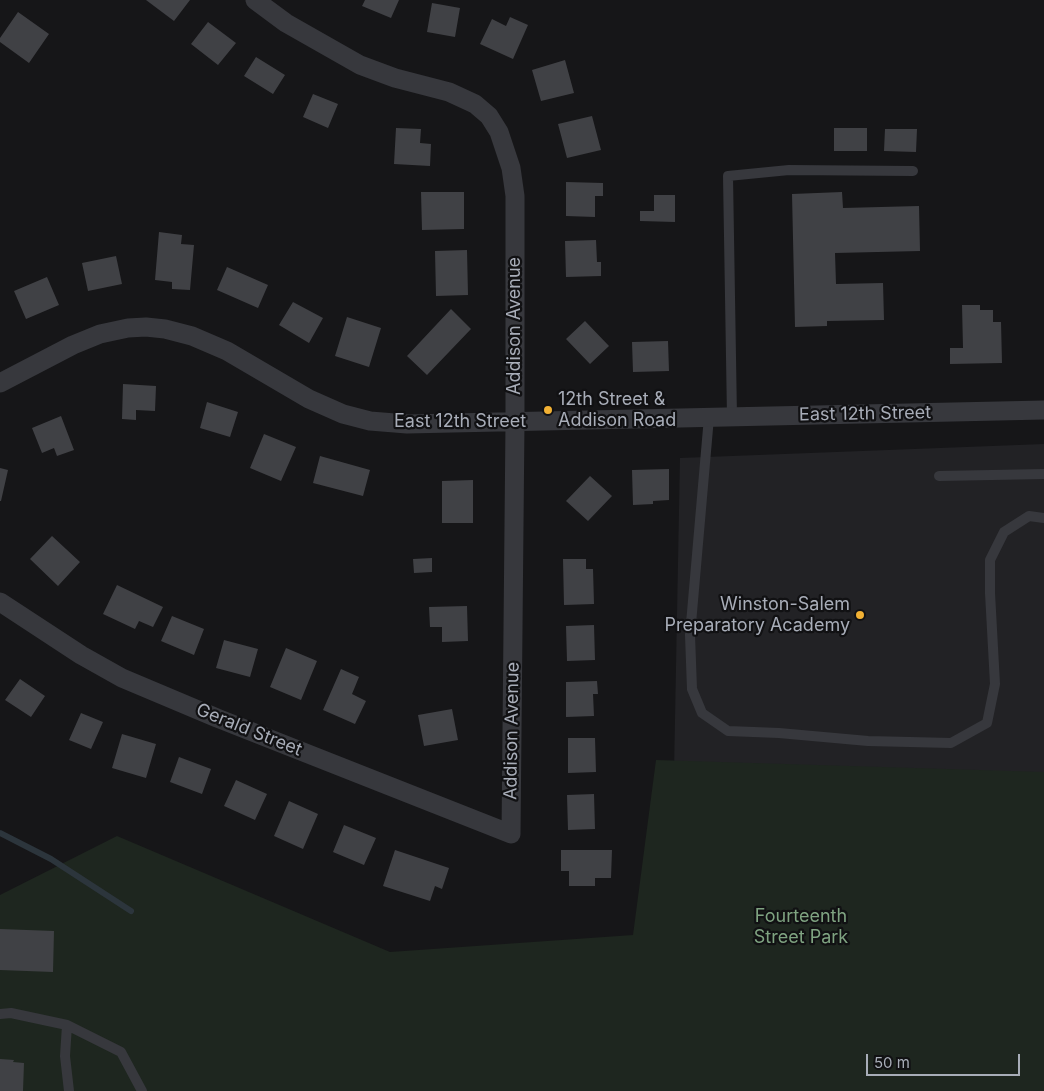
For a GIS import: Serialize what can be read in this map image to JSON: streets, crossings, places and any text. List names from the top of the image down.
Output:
{
  "streets": {
    "street": ["Addison Avenue", "East 12th Street", "Gerald Street"]
  },
  "crossings": [
    ["Addison Avenue", "East 12th Street"],
    ["Addison Avenue", "Gerald Street"]
  ],
  "parks": ["Fourteenth Street Park"],
  "places": ["12th Street & Addison Road", "Winston-Salem Preparatory Academy"],
  "scale_bar": "50 m"
}
